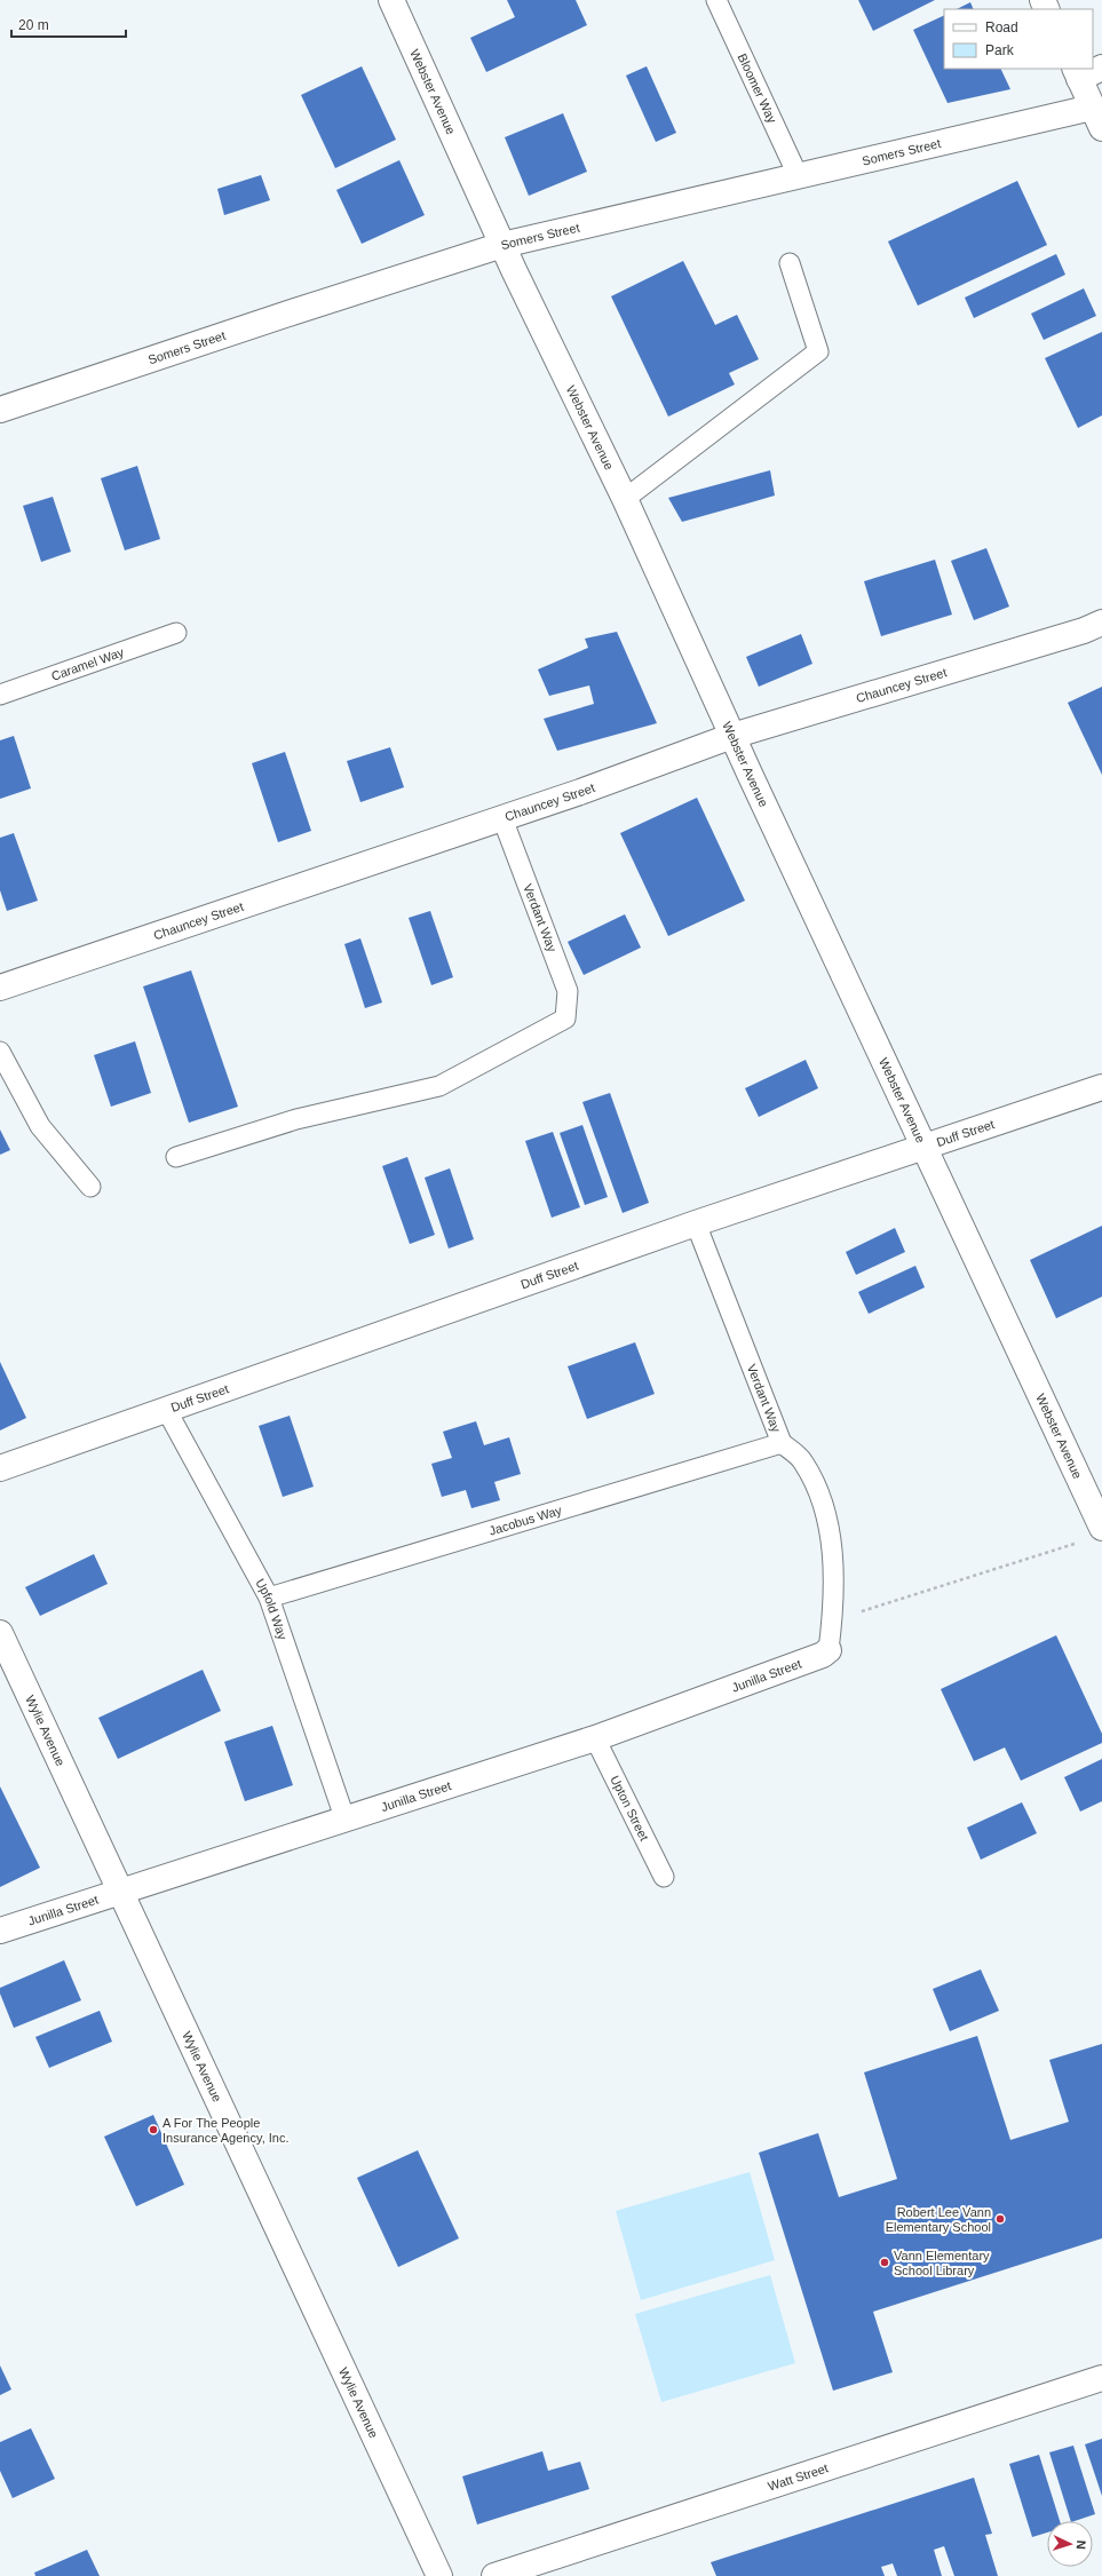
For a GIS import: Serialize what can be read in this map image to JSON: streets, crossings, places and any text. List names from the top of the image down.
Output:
{
  "streets": {
    "street": [
      "Webster Avenue",
      "Somers Street",
      "Chauncey Street",
      "Duff Street",
      "Junilla Street",
      "Wylie Avenue",
      "Watt Street"
    ],
    "lane": [
      "Bloomer Way",
      "Caramel Way",
      "Verdant Way",
      "Jacobus Way",
      "Upfold Way",
      "Upton Street"
    ]
  },
  "crossings": [
    ["Bloomer Way", "Somers Street"],
    ["Webster Avenue", "Somers Street"],
    ["Webster Avenue", "Chauncey Street"],
    ["Webster Avenue", "Duff Street"],
    ["Chauncey Street", "Verdant Way"],
    ["Verdant Way", "Duff Street"],
    ["Verdant Way", "Jacobus Way"],
    ["Verdant Way", "Junilla Street"],
    ["Duff Street", "Upfold Way"],
    ["Jacobus Way", "Upfold Way"],
    ["Upfold Way", "Junilla Street"],
    ["Junilla Street", "Wylie Avenue"],
    ["Junilla Street", "Upton Street"]
  ],
  "places": ["A For The People Insurance Agency, Inc.", "Robert Lee Vann Elementary School", "Vann Elementary School Library"],
  "legend": ["Road", "Park"],
  "scale_bar": "20 m",
  "north": "right"
}
